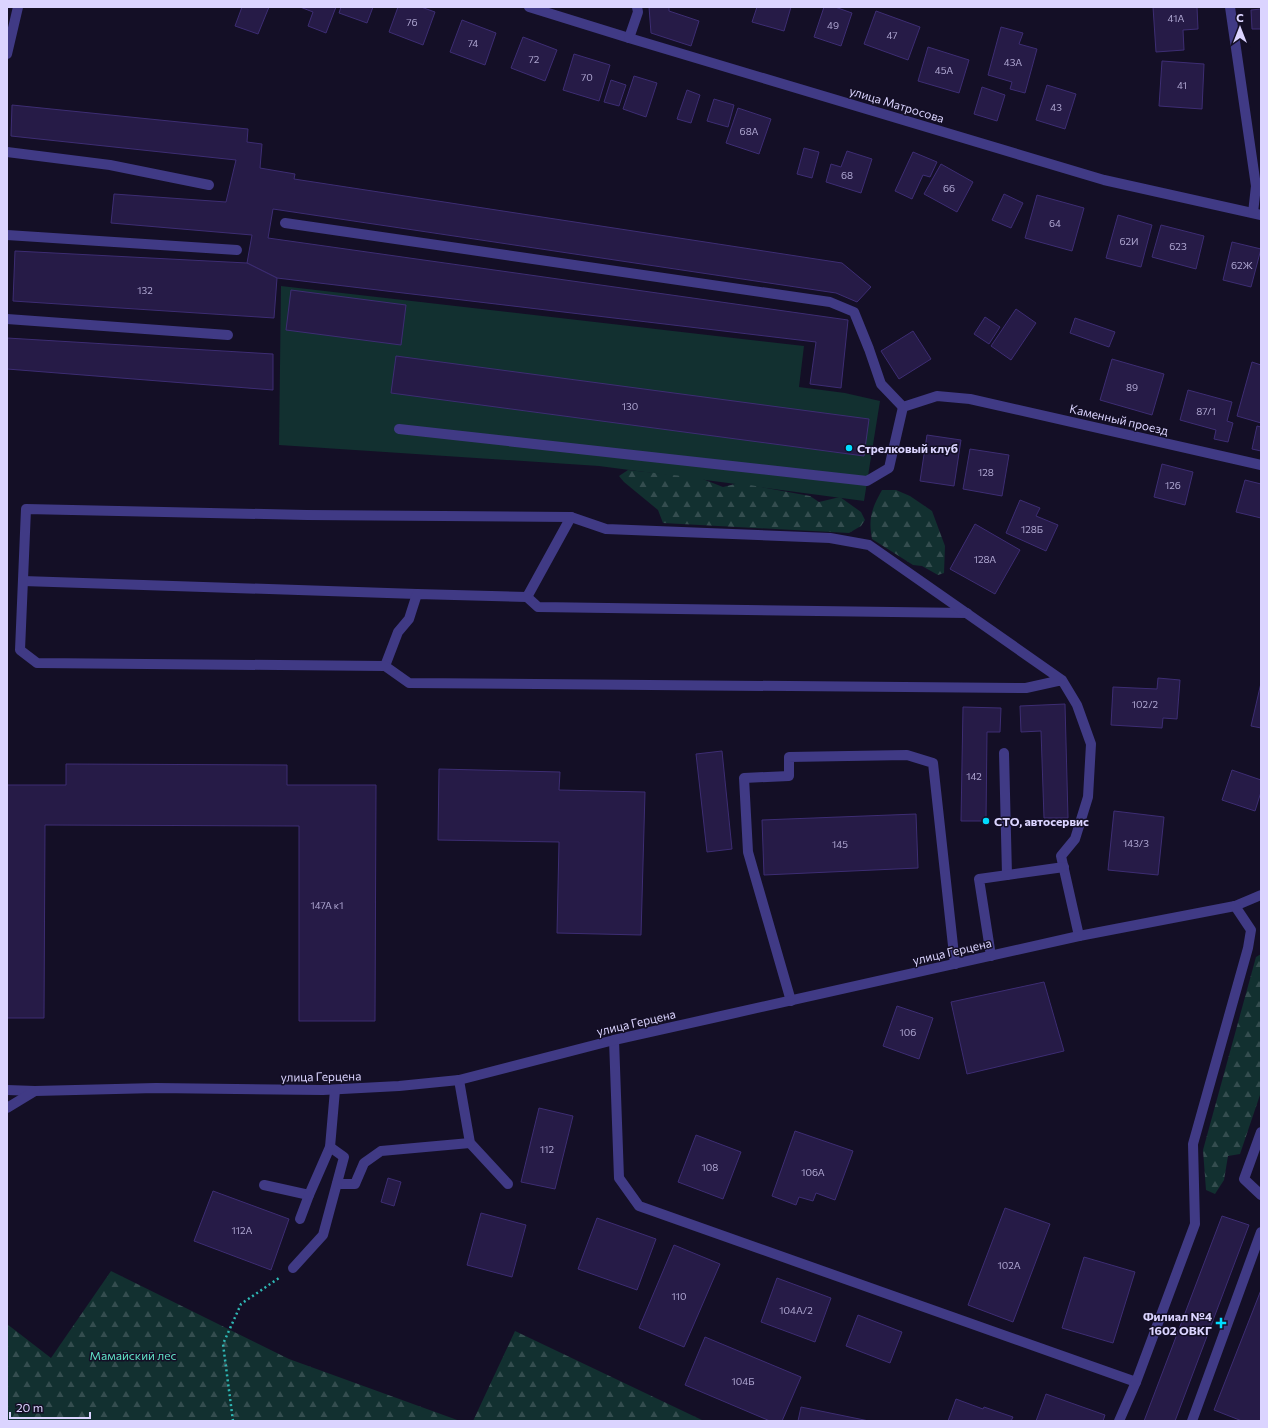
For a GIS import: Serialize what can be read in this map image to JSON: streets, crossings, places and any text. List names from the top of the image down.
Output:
{
  "streets": {
    "street": ["улица Матросова", "Каменный проезд", "улица Герцена"]
  },
  "parks": ["Мамайский лес"],
  "places": {
    "other": ["Стрелковый клуб", "СТО, автосервис"],
    "health": ["Филиал №4 1602 ОВКГ"]
  },
  "house_numbers": [
    "41А",
    "76",
    "49",
    "47",
    "74",
    "72",
    "43А",
    "45А",
    "70",
    "41",
    "43",
    "68А",
    "68",
    "66",
    "64",
    "62И",
    "62З",
    "62Ж",
    "132",
    "89",
    "130",
    "87/1",
    "128",
    "126",
    "128Б",
    "128А",
    "102/2",
    "142",
    "143/3",
    "145",
    "147А к1",
    "106",
    "112",
    "108",
    "106А",
    "112А",
    "102А",
    "110",
    "104А/2",
    "104Б"
  ],
  "scale_bar": "20 m",
  "north": "top"
}
